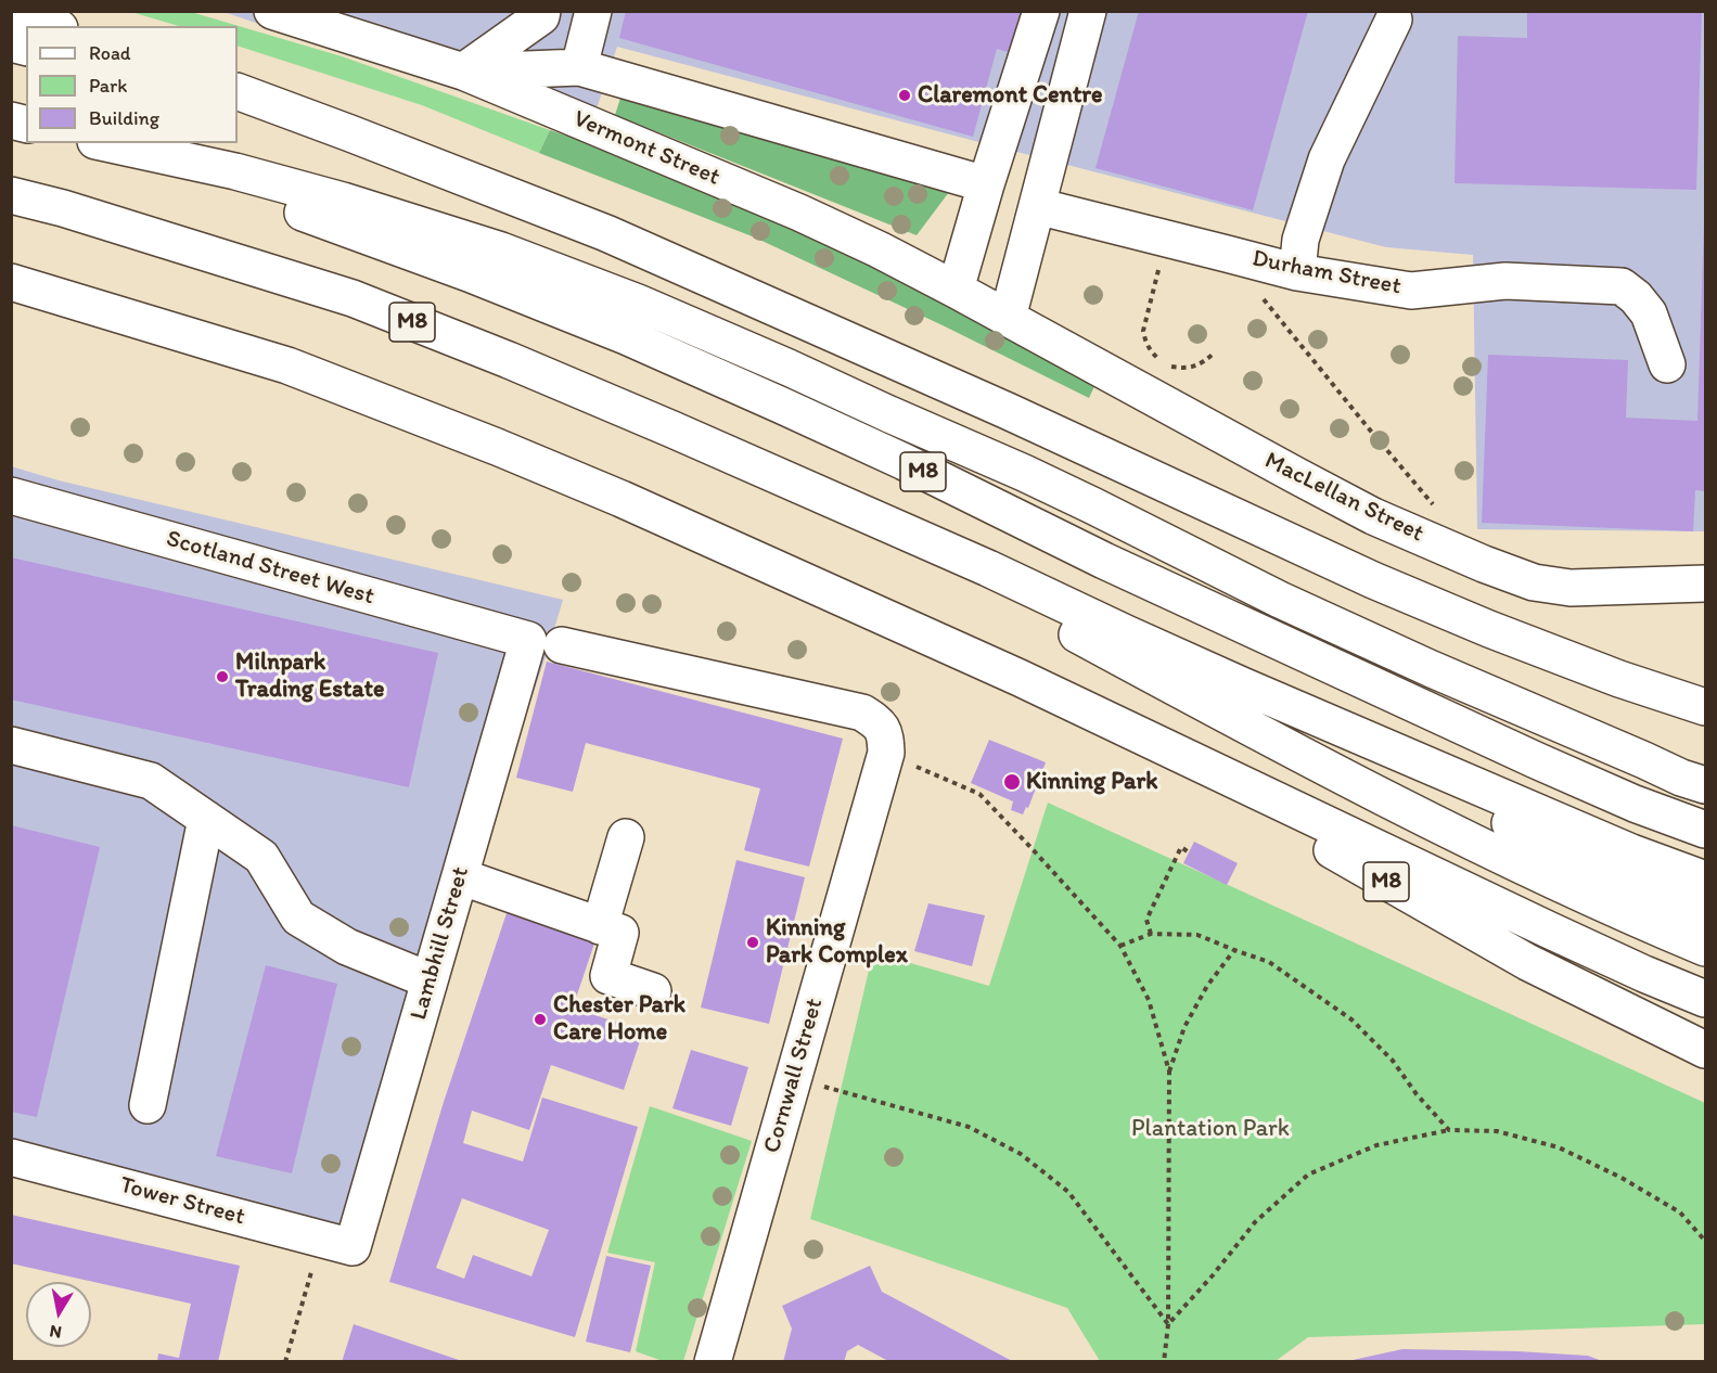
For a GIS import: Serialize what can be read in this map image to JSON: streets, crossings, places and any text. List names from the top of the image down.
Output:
{
  "streets": {
    "main road": [
      "Vermont Street",
      "Durham Street",
      "M8",
      "MacLellan Street",
      "Scotland Street West",
      "Lambhill Street",
      "Cornwall Street",
      "Tower Street"
    ]
  },
  "crossings": [
    ["Vermont Street", "MacLellan Street"],
    ["Scotland Street West", "Lambhill Street"],
    ["Scotland Street West", "Cornwall Street"],
    ["Lambhill Street", "Tower Street"]
  ],
  "parks": ["Plantation Park"],
  "places": [
    "Claremont Centre",
    "Milnpark Trading Estate",
    "Kinning Park",
    "Kinning Park Complex",
    "Chester Park Care Home"
  ],
  "legend": ["Road", "Park", "Building"],
  "north": "bottom"
}
